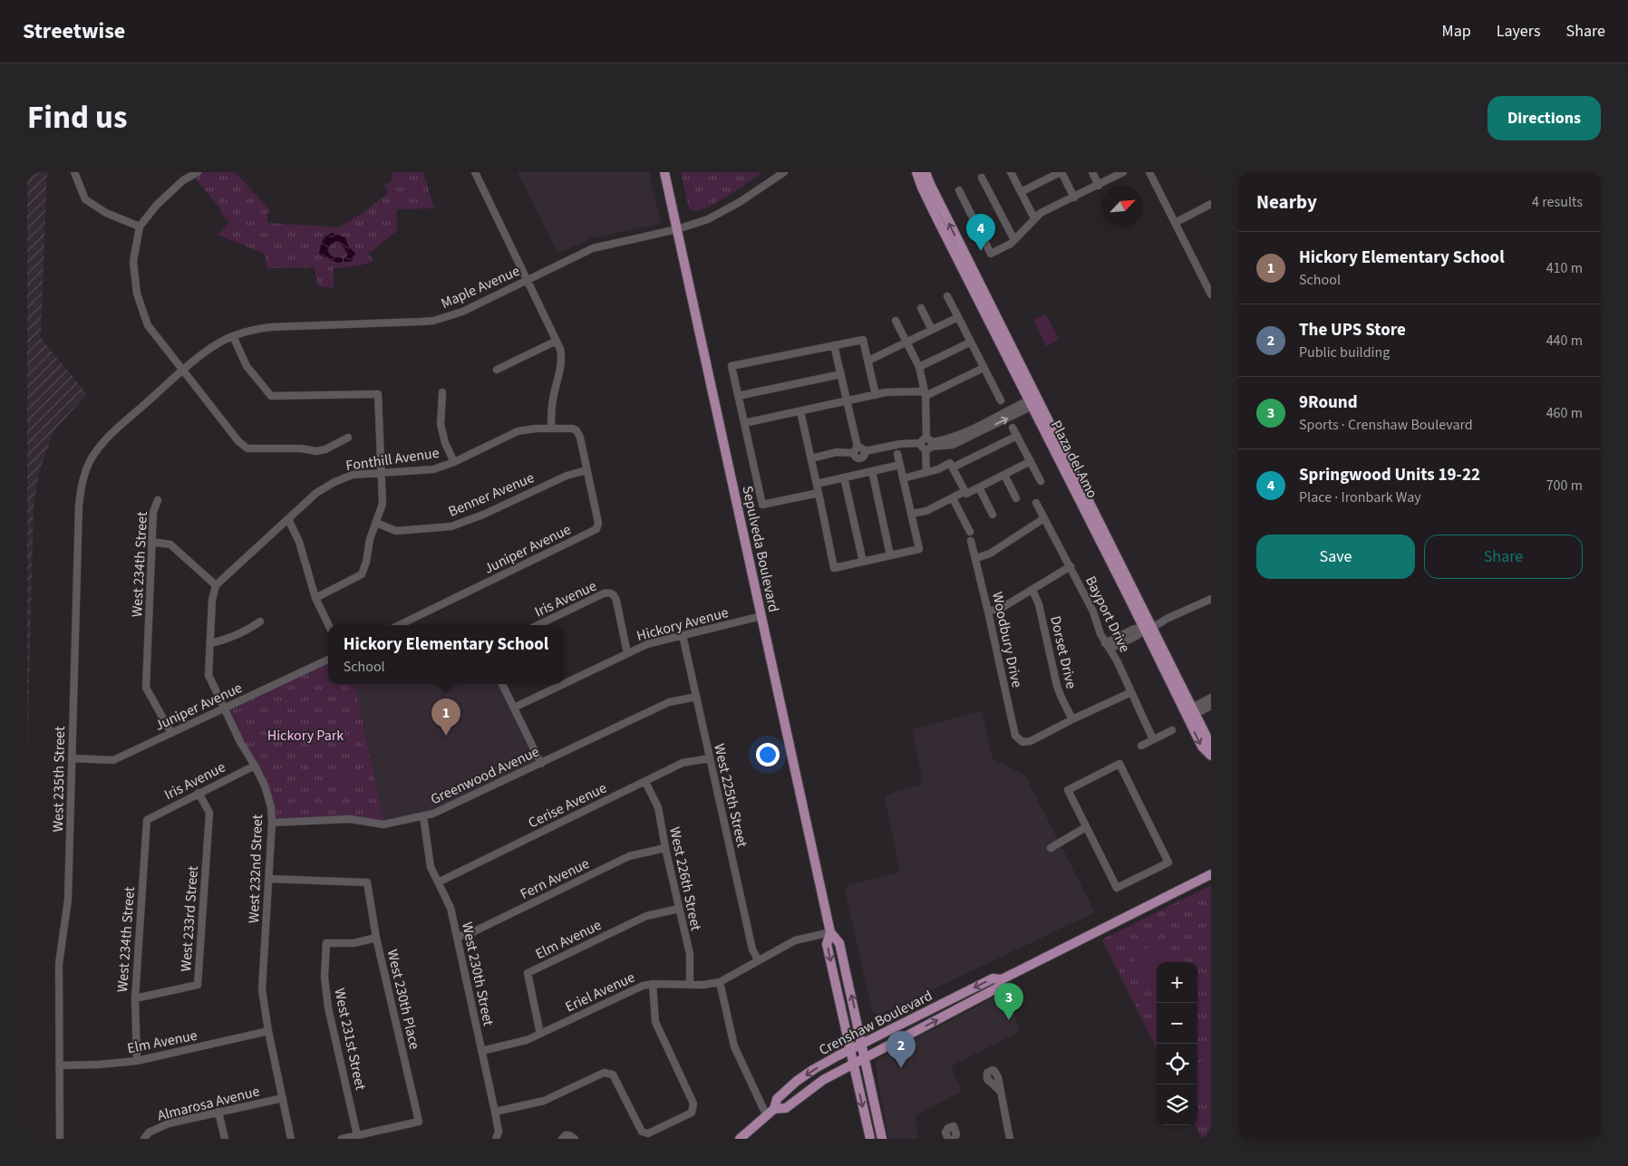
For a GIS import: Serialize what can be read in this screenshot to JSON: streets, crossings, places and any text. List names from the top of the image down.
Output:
{
  "streets": {
    "main road": ["Plaza del Amo", "Sepulveda Boulevard", "Crenshaw Boulevard"],
    "street": [
      "Maple Avenue",
      "Fonthill Avenue",
      "Benner Avenue",
      "Juniper Avenue",
      "West 234th Street",
      "Iris Avenue",
      "Bayport Drive",
      "Hickory Avenue",
      "Woodbury Drive",
      "Dorset Drive",
      "Greenwood Avenue",
      "West 235th Street",
      "West 225th Street",
      "Cerise Avenue",
      "West 232nd Street",
      "Fern Avenue",
      "West 226th Street",
      "West 233rd Street",
      "Elm Avenue",
      "West 230th Street",
      "Eriel Avenue",
      "West 230th Place",
      "West 231st Street",
      "Almarosa Avenue"
    ]
  },
  "crossings": [
    ["Maple Avenue", "Sepulveda Boulevard"],
    ["Maple Avenue", "West 235th Street"],
    ["Fonthill Avenue", "West 232nd Street"],
    ["Benner Avenue", "Juniper Avenue"],
    ["Juniper Avenue", "West 234th Street"],
    ["Juniper Avenue", "West 235th Street"],
    ["Juniper Avenue", "West 232nd Street"],
    ["Sepulveda Boulevard", "Hickory Avenue"],
    ["Sepulveda Boulevard", "Eriel Avenue"],
    ["Sepulveda Boulevard", "Crenshaw Boulevard"],
    ["West 234th Street", "Iris Avenue"],
    ["West 234th Street", "West 233rd Street"],
    ["West 234th Street", "Elm Avenue"],
    ["Iris Avenue", "Hickory Avenue"],
    ["Iris Avenue", "West 232nd Street"],
    ["Iris Avenue", "West 233rd Street"],
    ["Hickory Avenue", "West 225th Street"],
    ["Woodbury Drive", "Dorset Drive"],
    ["Greenwood Avenue", "West 225th Street"],
    ["Greenwood Avenue", "West 232nd Street"],
    ["Greenwood Avenue", "West 230th Street"],
    ["West 235th Street", "Elm Avenue"],
    ["West 225th Street", "Cerise Avenue"],
    ["West 225th Street", "Eriel Avenue"],
    ["Cerise Avenue", "West 226th Street"],
    ["Cerise Avenue", "West 230th Street"],
    ["West 232nd Street", "Elm Avenue"],
    ["West 232nd Street", "West 230th Place"],
    ["West 232nd Street", "Almarosa Avenue"],
    ["Fern Avenue", "West 226th Street"],
    ["Fern Avenue", "West 230th Street"],
    ["West 226th Street", "Elm Avenue"],
    ["West 226th Street", "Eriel Avenue"],
    ["Elm Avenue", "Eriel Avenue"],
    ["West 230th Street", "Eriel Avenue"],
    ["West 230th Place", "West 231st Street"]
  ],
  "parks": ["Hickory Park"],
  "north": "top right",
  "page": {
    "header": "Streetwise",
    "nav": ["Map", "Layers", "Share"],
    "title": "Find us",
    "buttons": [
      "Directions",
      ["Save", "Share"]
    ],
    "heading": ["Nearby", "4 results"],
    "pins": [
      "4",
      "1",
      "3",
      "2"
    ],
    "list": [
      {
        "mark": "1",
        "name": "Hickory Elementary School",
        "note": "School",
        "value": "410 m"
      },
      {
        "mark": "2",
        "name": "The UPS Store",
        "note": "Public building",
        "value": "440 m"
      },
      {
        "mark": "3",
        "name": "9Round",
        "note": "Sports · Crenshaw Boulevard",
        "value": "460 m"
      },
      {
        "mark": "4",
        "name": "Springwood Units 19-22",
        "note": "Place · Ironbark Way",
        "value": "700 m"
      }
    ],
    "popup": ["Hickory Elementary School", "School"],
    "map_buttons": ["+", "−"]
  }
}
